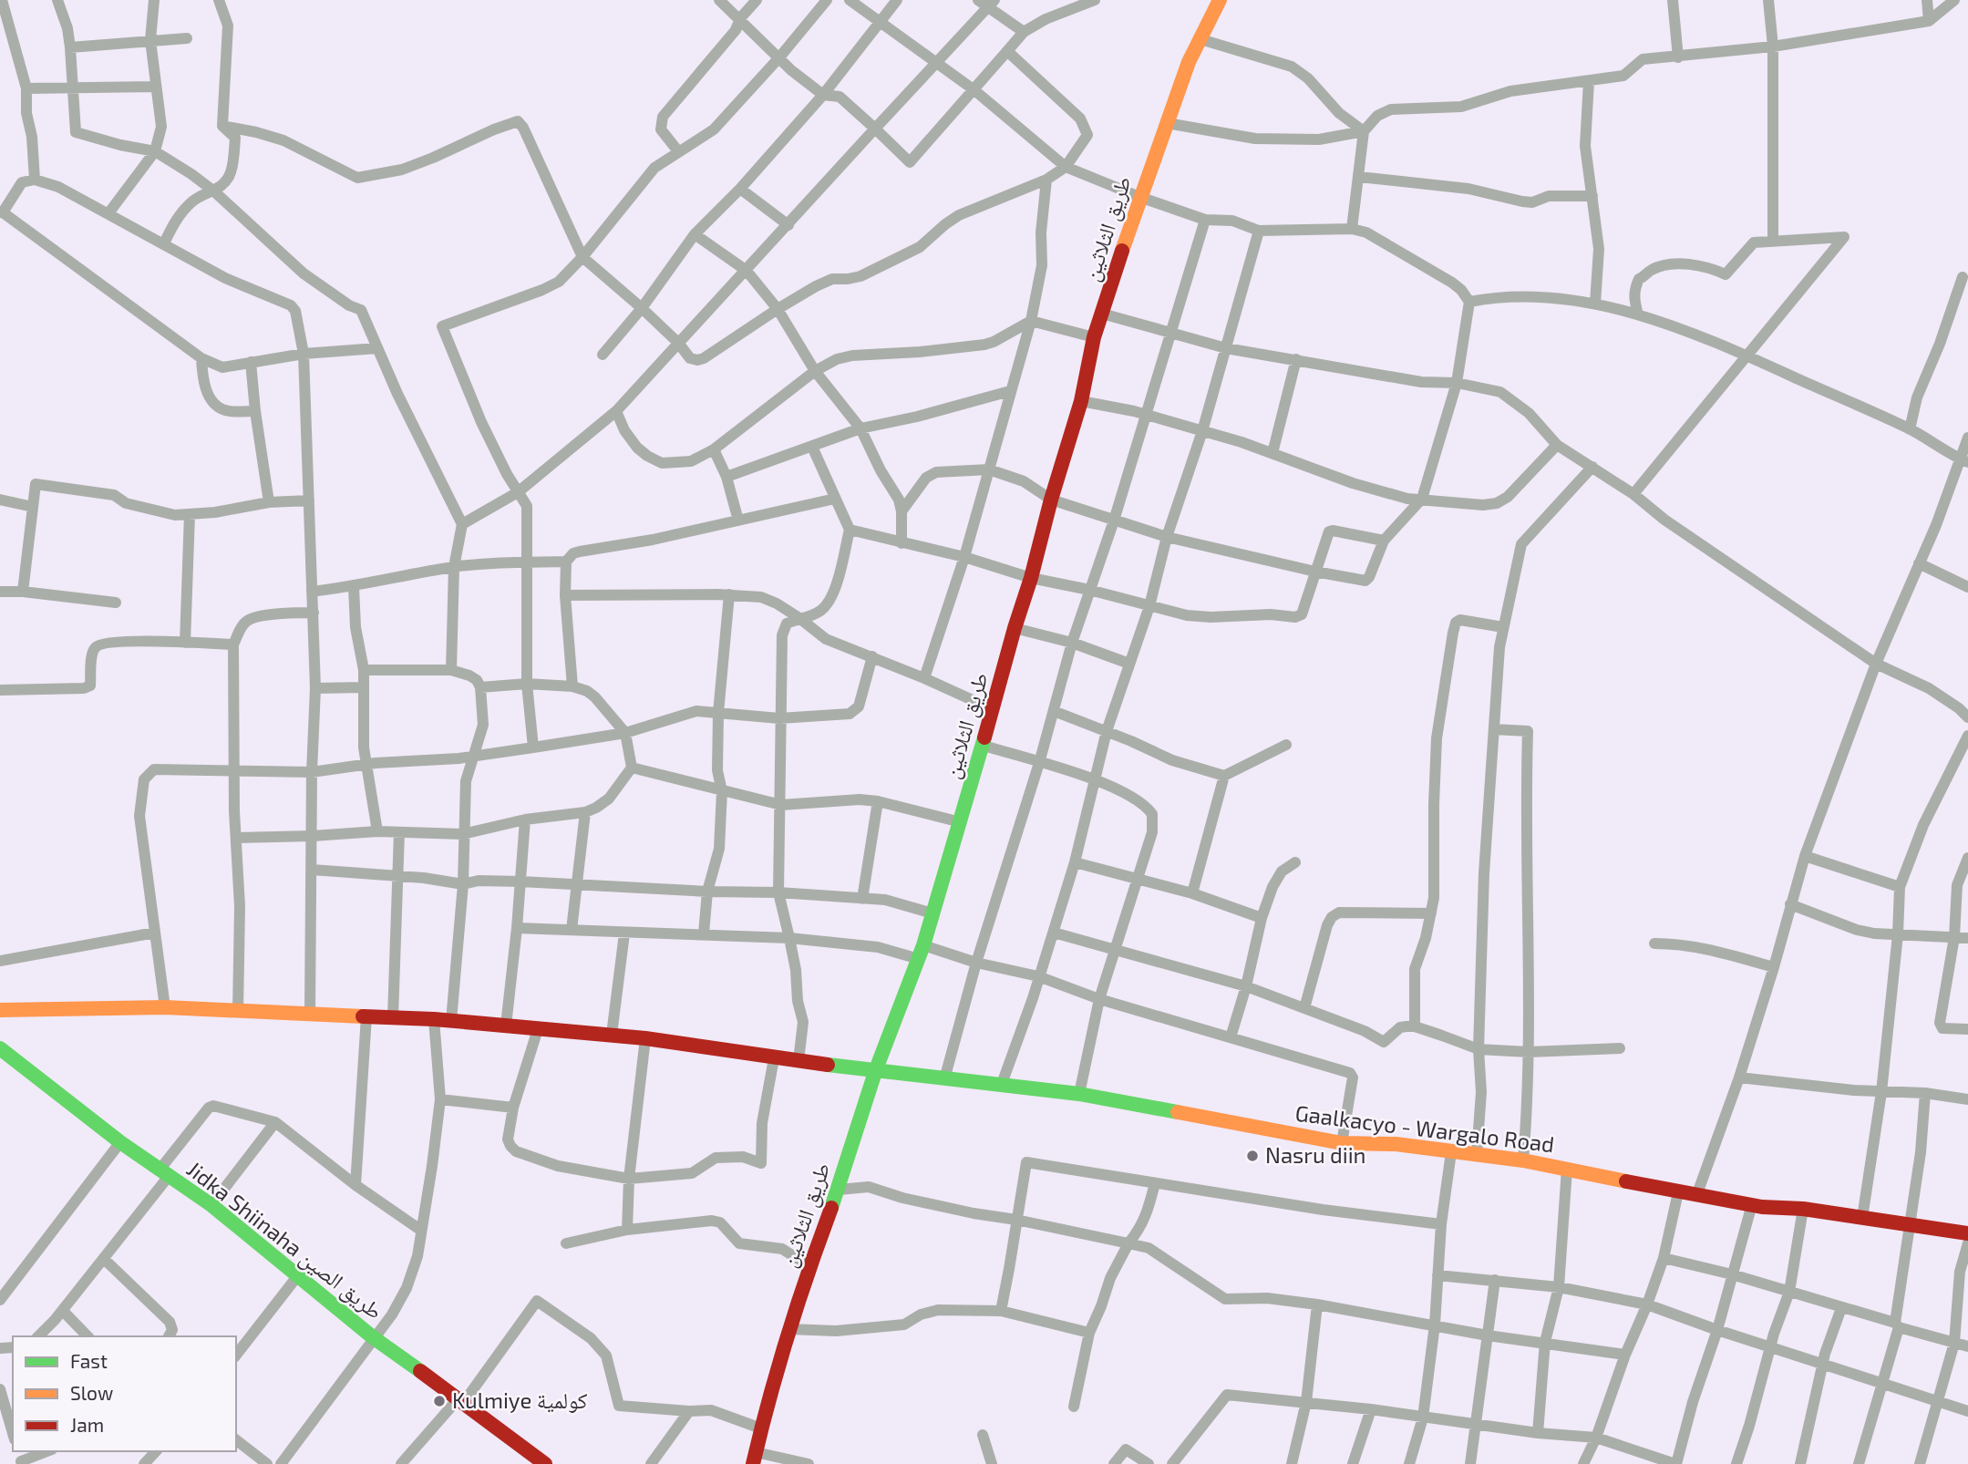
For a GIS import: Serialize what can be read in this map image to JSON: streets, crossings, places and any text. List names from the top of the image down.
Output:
{
  "streets": {
    "main road": ["طريق الثلاثين", "Gaalkacyo - Wargalo Road", "Jidka Shiinaha طريق الصين"]
  },
  "crossings": [
    ["طريق الثلاثين", "Gaalkacyo - Wargalo Road"]
  ],
  "places": ["Nasru diin", "Kulmiye كولمية"],
  "legend": ["Fast", "Slow", "Jam"]
}
